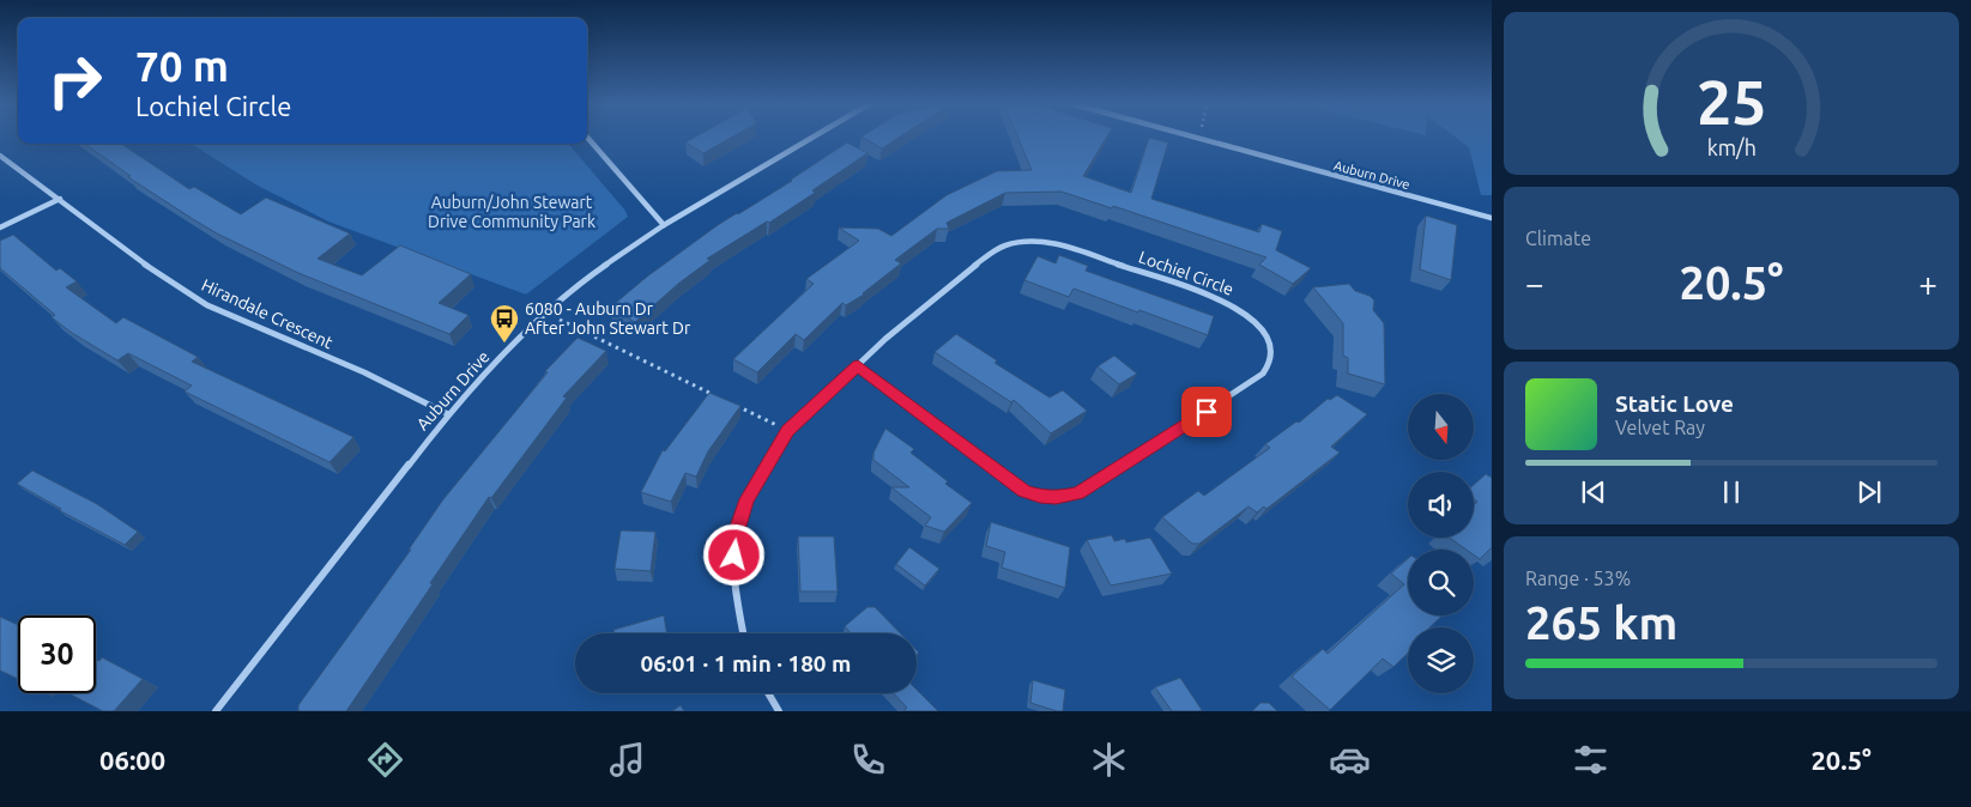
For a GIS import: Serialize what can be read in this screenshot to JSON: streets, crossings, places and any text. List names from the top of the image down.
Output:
{
  "streets": {
    "street": ["Auburn Drive", "Lochiel Circle", "Hirandale Crescent"]
  },
  "crossings": [
    ["Auburn Drive", "Hirandale Crescent"]
  ],
  "parks": ["Auburn/John Stewart Drive Community Park"],
  "places": {
    "bus stop": ["6080 - Auburn Dr After John Stewart Dr"]
  },
  "north": "bottom",
  "page": {
    "turn": ["70 m", "Lochiel Circle"],
    "tile": [
      "Climate",
      ["Range · 53%", "265 km"]
    ],
    "heat": ["−", "20.5°", "+"],
    "song": ["Static Love", "Velvet Ray"],
    "limit": "30",
    "trip": "06:01 · 1 min · 180 m",
    "tabs": ["06:00", "20.5°"],
    "gauge": ["25", "km/h"]
  }
}
